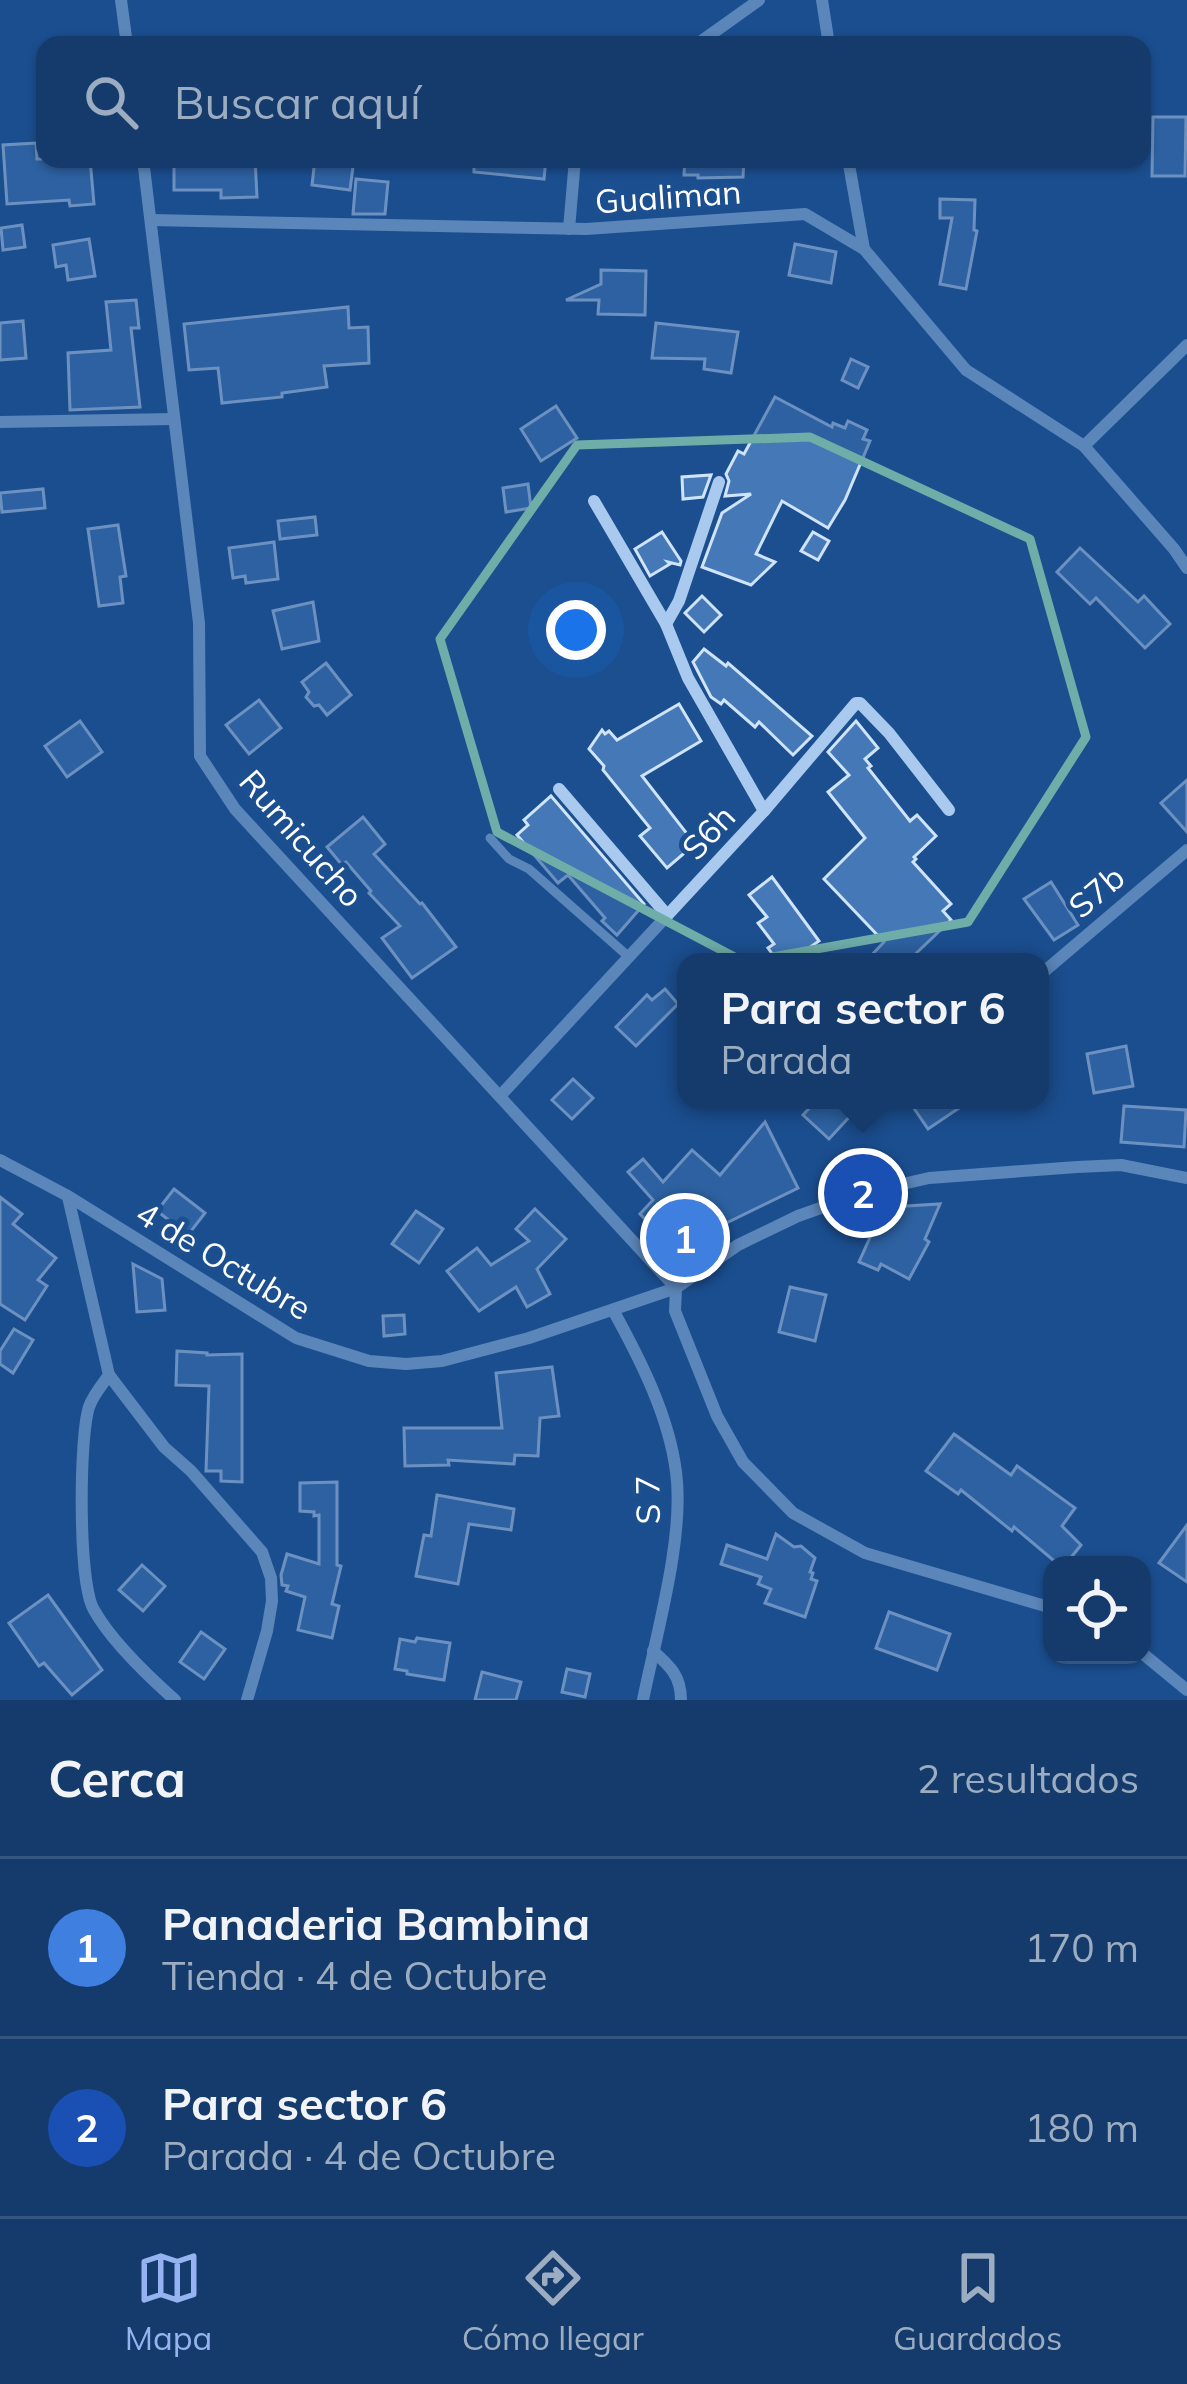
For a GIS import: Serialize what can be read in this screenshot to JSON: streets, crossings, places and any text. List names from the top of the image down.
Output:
{
  "streets": {
    "street": [
      "Gualiman",
      "S6h",
      "Rumicucho",
      "S7b",
      "4 de Octubre",
      "S 7"
    ]
  },
  "crossings": [
    ["Gualiman", "Rumicucho"],
    ["S6h", "Rumicucho"],
    ["Rumicucho", "4 de Octubre"],
    ["4 de Octubre", "S 7"]
  ],
  "page": {
    "search": "Buscar aquí",
    "popup": ["Para sector 6", "Parada"],
    "pins": ["2", "1"],
    "heading": ["Cerca", "2 resultados"],
    "list": [
      {
        "mark": "1",
        "name": "Panaderia Bambina",
        "note": "Tienda · 4 de Octubre",
        "value": "170 m"
      },
      {
        "mark": "2",
        "name": "Para sector 6",
        "note": "Parada · 4 de Octubre",
        "value": "180 m"
      }
    ],
    "nav": ["Mapa", "Cómo llegar", "Guardados"]
  }
}
